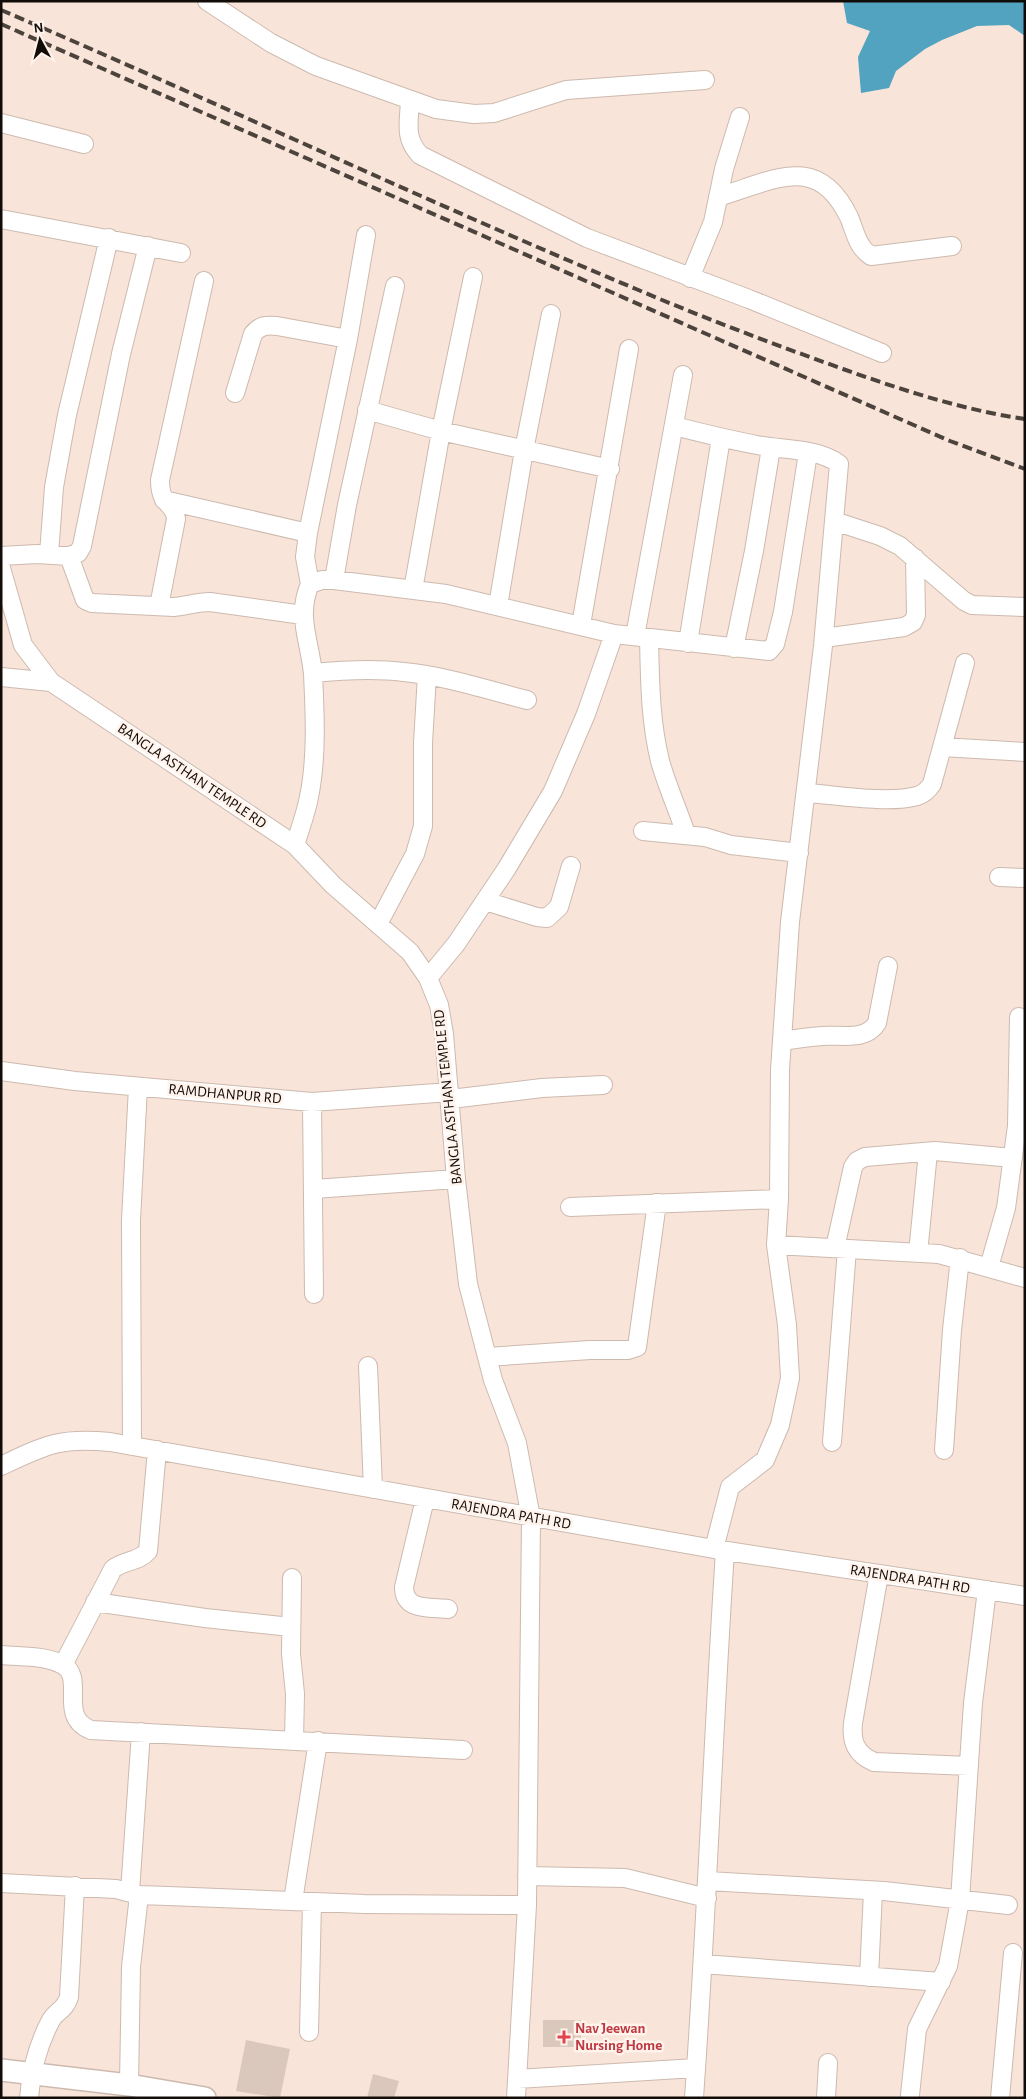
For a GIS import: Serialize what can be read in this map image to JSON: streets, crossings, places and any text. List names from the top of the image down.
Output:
{
  "streets": {
    "street": ["BANGLA ASTHAN TEMPLE RD", "RAMDHANPUR RD", "RAJENDRA PATH RD"]
  },
  "crossings": [
    ["BANGLA ASTHAN TEMPLE RD", "RAMDHANPUR RD"],
    ["BANGLA ASTHAN TEMPLE RD", "RAJENDRA PATH RD"]
  ],
  "places": {
    "health": ["Nav Jeewan Nursing Home"]
  },
  "north": "top"
}
